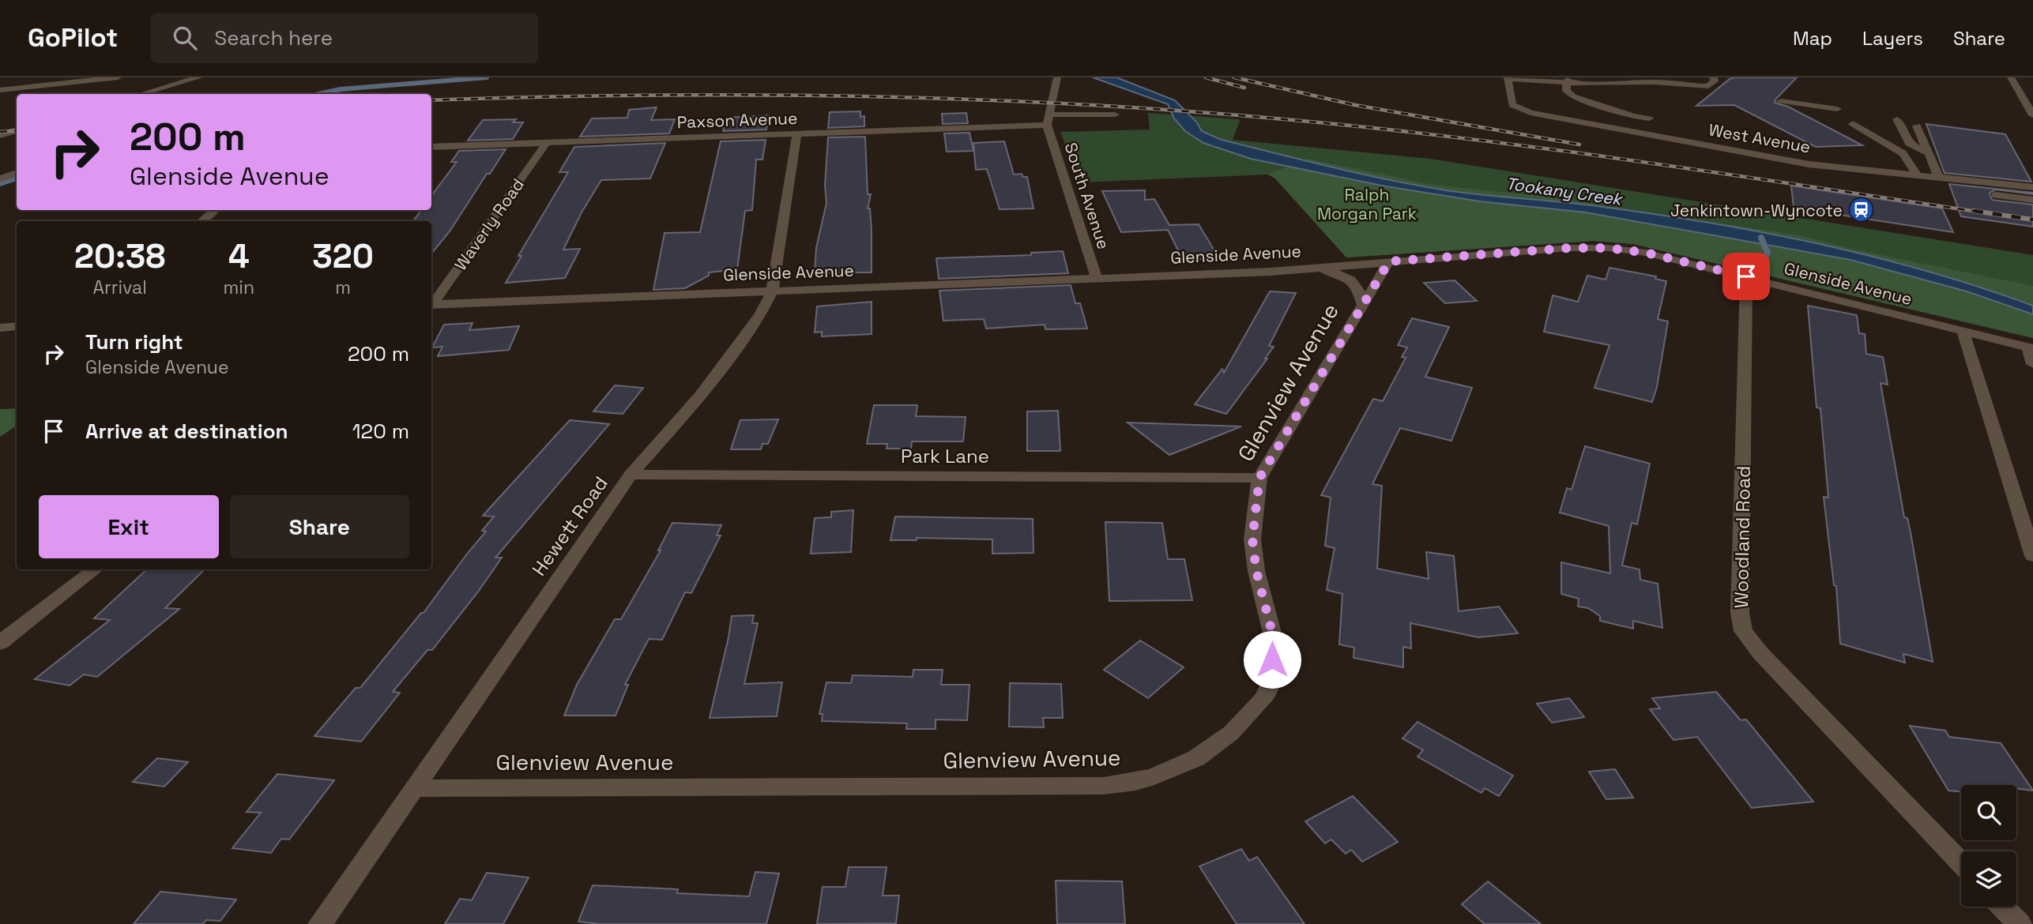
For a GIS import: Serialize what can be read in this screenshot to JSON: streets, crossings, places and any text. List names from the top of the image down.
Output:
{
  "streets": {
    "street": [
      "Paxson Avenue",
      "West Avenue",
      "South Avenue",
      "Waverly Road",
      "Glenside Avenue",
      "Glenview Avenue",
      "Park Lane",
      "Hewett Road",
      "Woodland Road"
    ]
  },
  "crossings": [
    ["Paxson Avenue", "South Avenue"],
    ["Paxson Avenue", "Waverly Road"],
    ["Paxson Avenue", "Hewett Road"],
    ["South Avenue", "Glenside Avenue"],
    ["Glenside Avenue", "Glenview Avenue"],
    ["Glenside Avenue", "Hewett Road"],
    ["Glenside Avenue", "Woodland Road"],
    ["Glenview Avenue", "Park Lane"],
    ["Glenview Avenue", "Hewett Road"],
    ["Park Lane", "Hewett Road"]
  ],
  "water": ["Tookany Creek"],
  "parks": ["Ralph Morgan Park"],
  "places": {
    "station": ["Jenkintown-Wyncote"]
  },
  "page": {
    "header": "GoPilot",
    "search": "Search here",
    "nav": ["Map", "Layers", "Share"],
    "turn": ["200 m", "Glenside Avenue"],
    "eta": [
      "20:38",
      "Arrival",
      "4",
      "min",
      "320",
      "m"
    ],
    "list": [
      {
        "name": "Turn right",
        "note": "Glenside Avenue",
        "value": "200 m"
      },
      {
        "name": "Arrive at destination",
        "value": "120 m"
      }
    ],
    "buttons": ["Exit", "Share"]
  }
}
